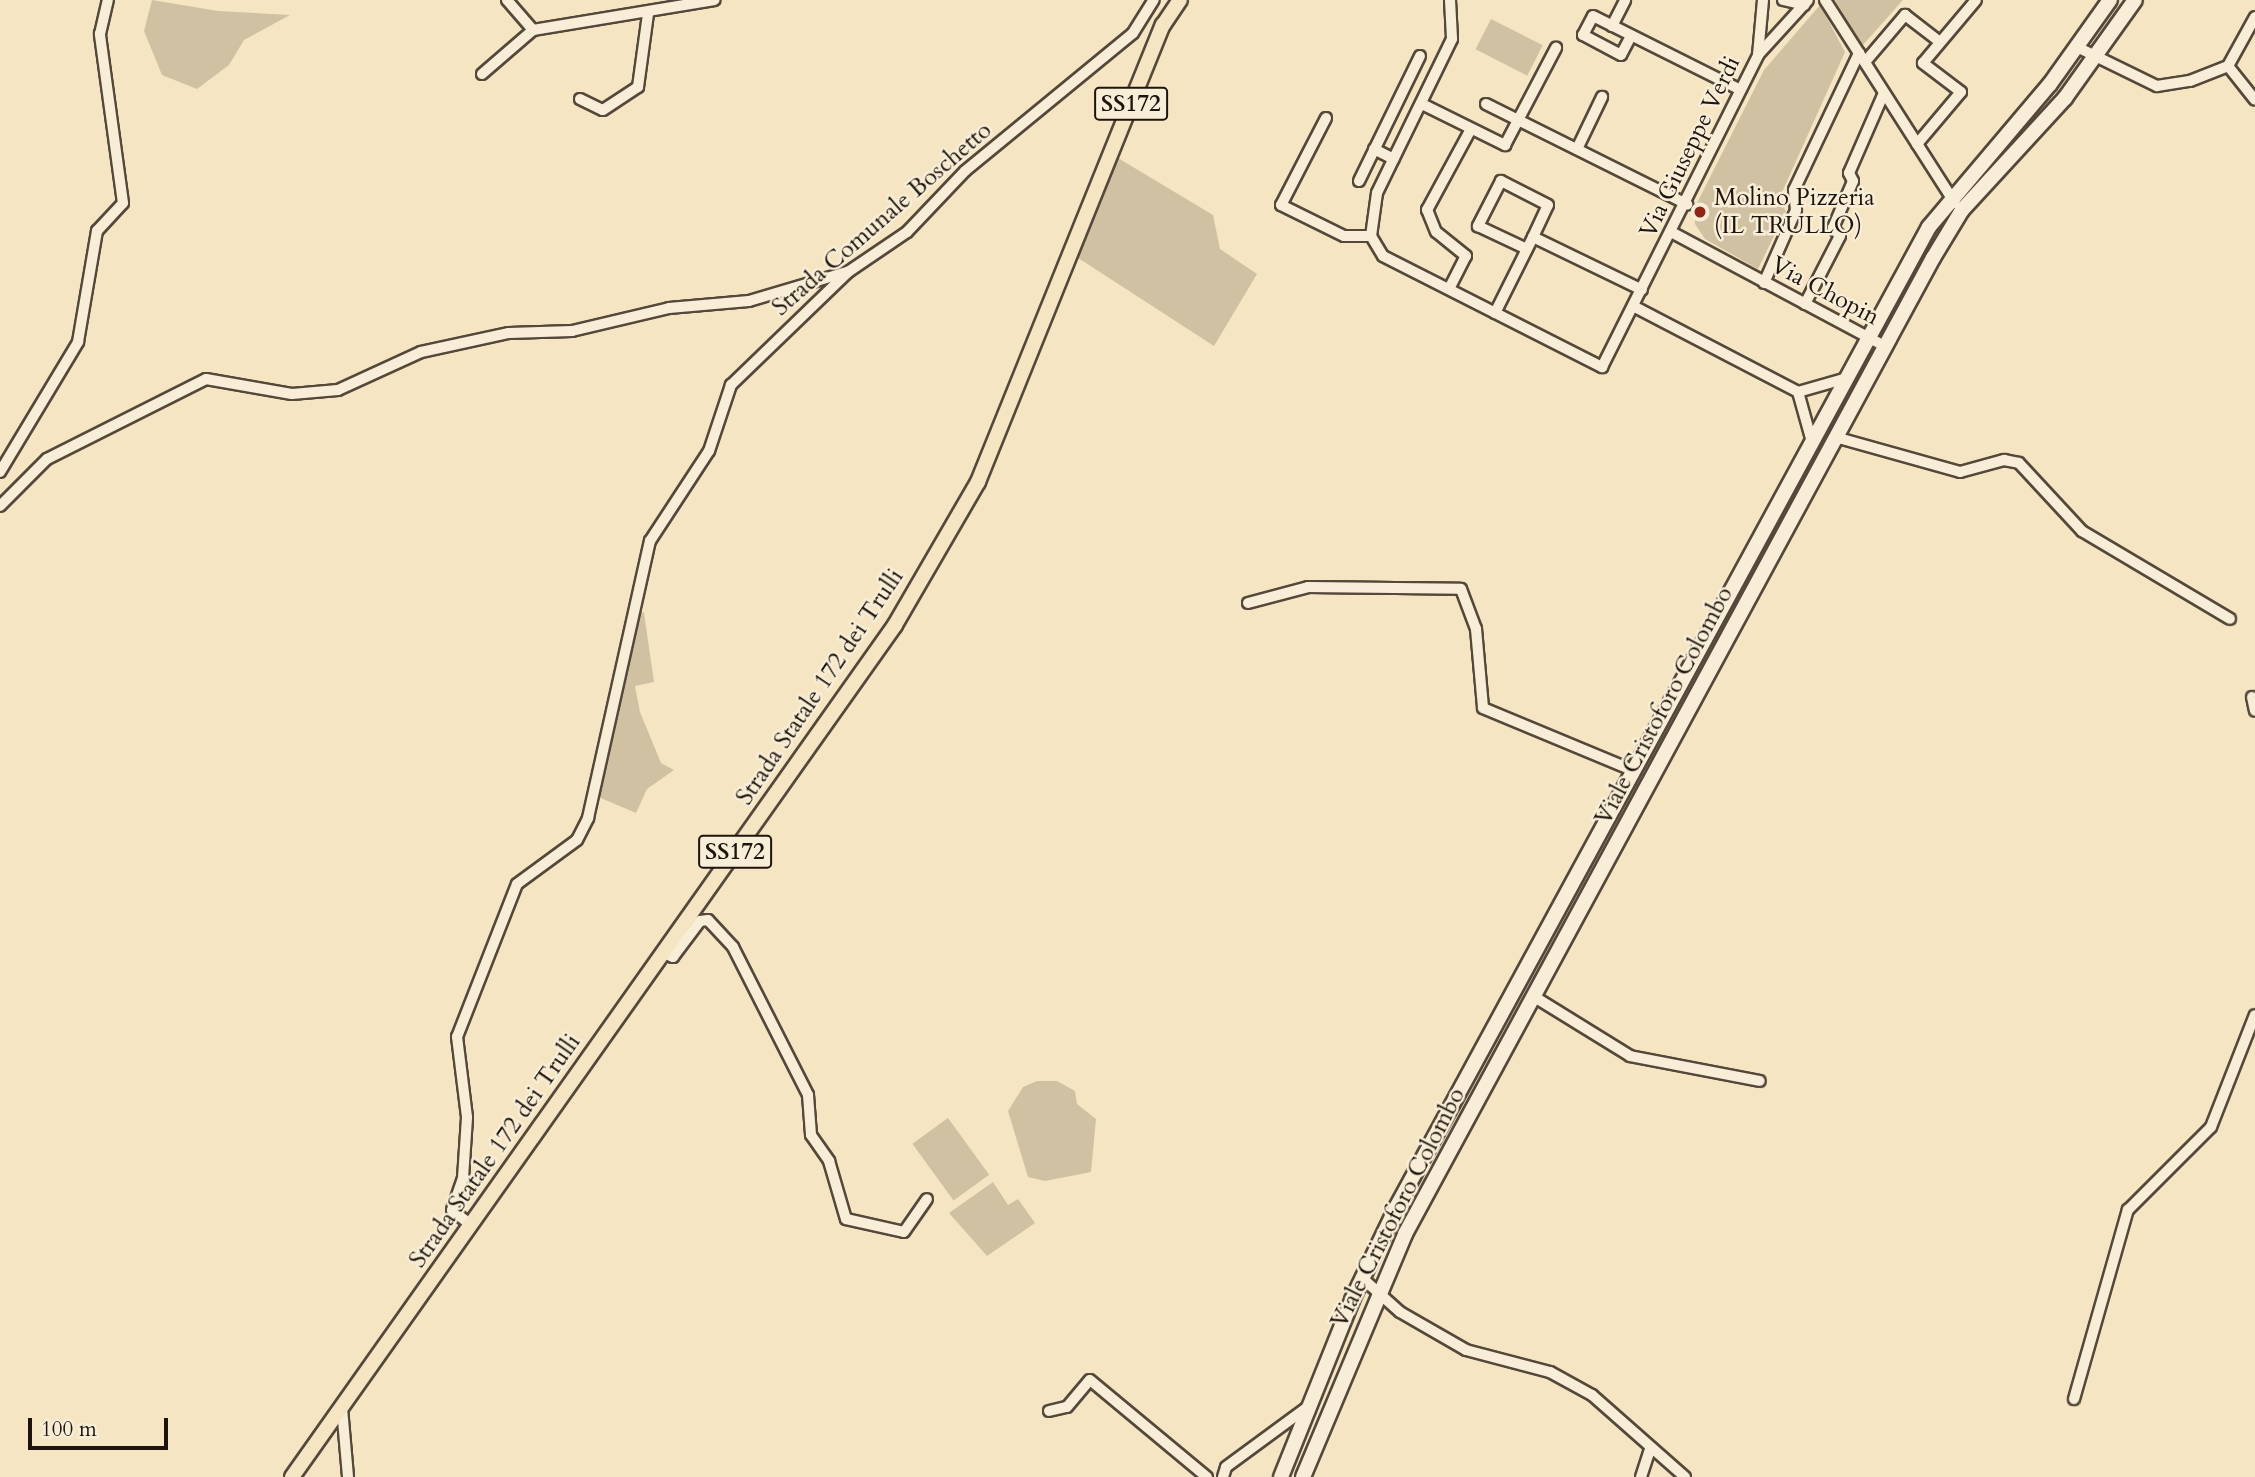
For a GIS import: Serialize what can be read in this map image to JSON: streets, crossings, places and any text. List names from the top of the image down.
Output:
{
  "streets": {
    "main road": ["SS172", "Strada Statale 172 dei Trulli", "Viale Cristoforo Colombo"],
    "street": ["Via Giuseppe Verdi", "Strada Comunale Boschetto", "Via Chopin"]
  },
  "crossings": [
    ["Via Giuseppe Verdi", "Via Chopin"],
    ["Strada Comunale Boschetto", "Strada Statale 172 dei Trulli"],
    ["Via Chopin", "Viale Cristoforo Colombo"]
  ],
  "places": ["Molino Pizzeria (IL TRULLO)"],
  "scale_bar": "100 m"
}
